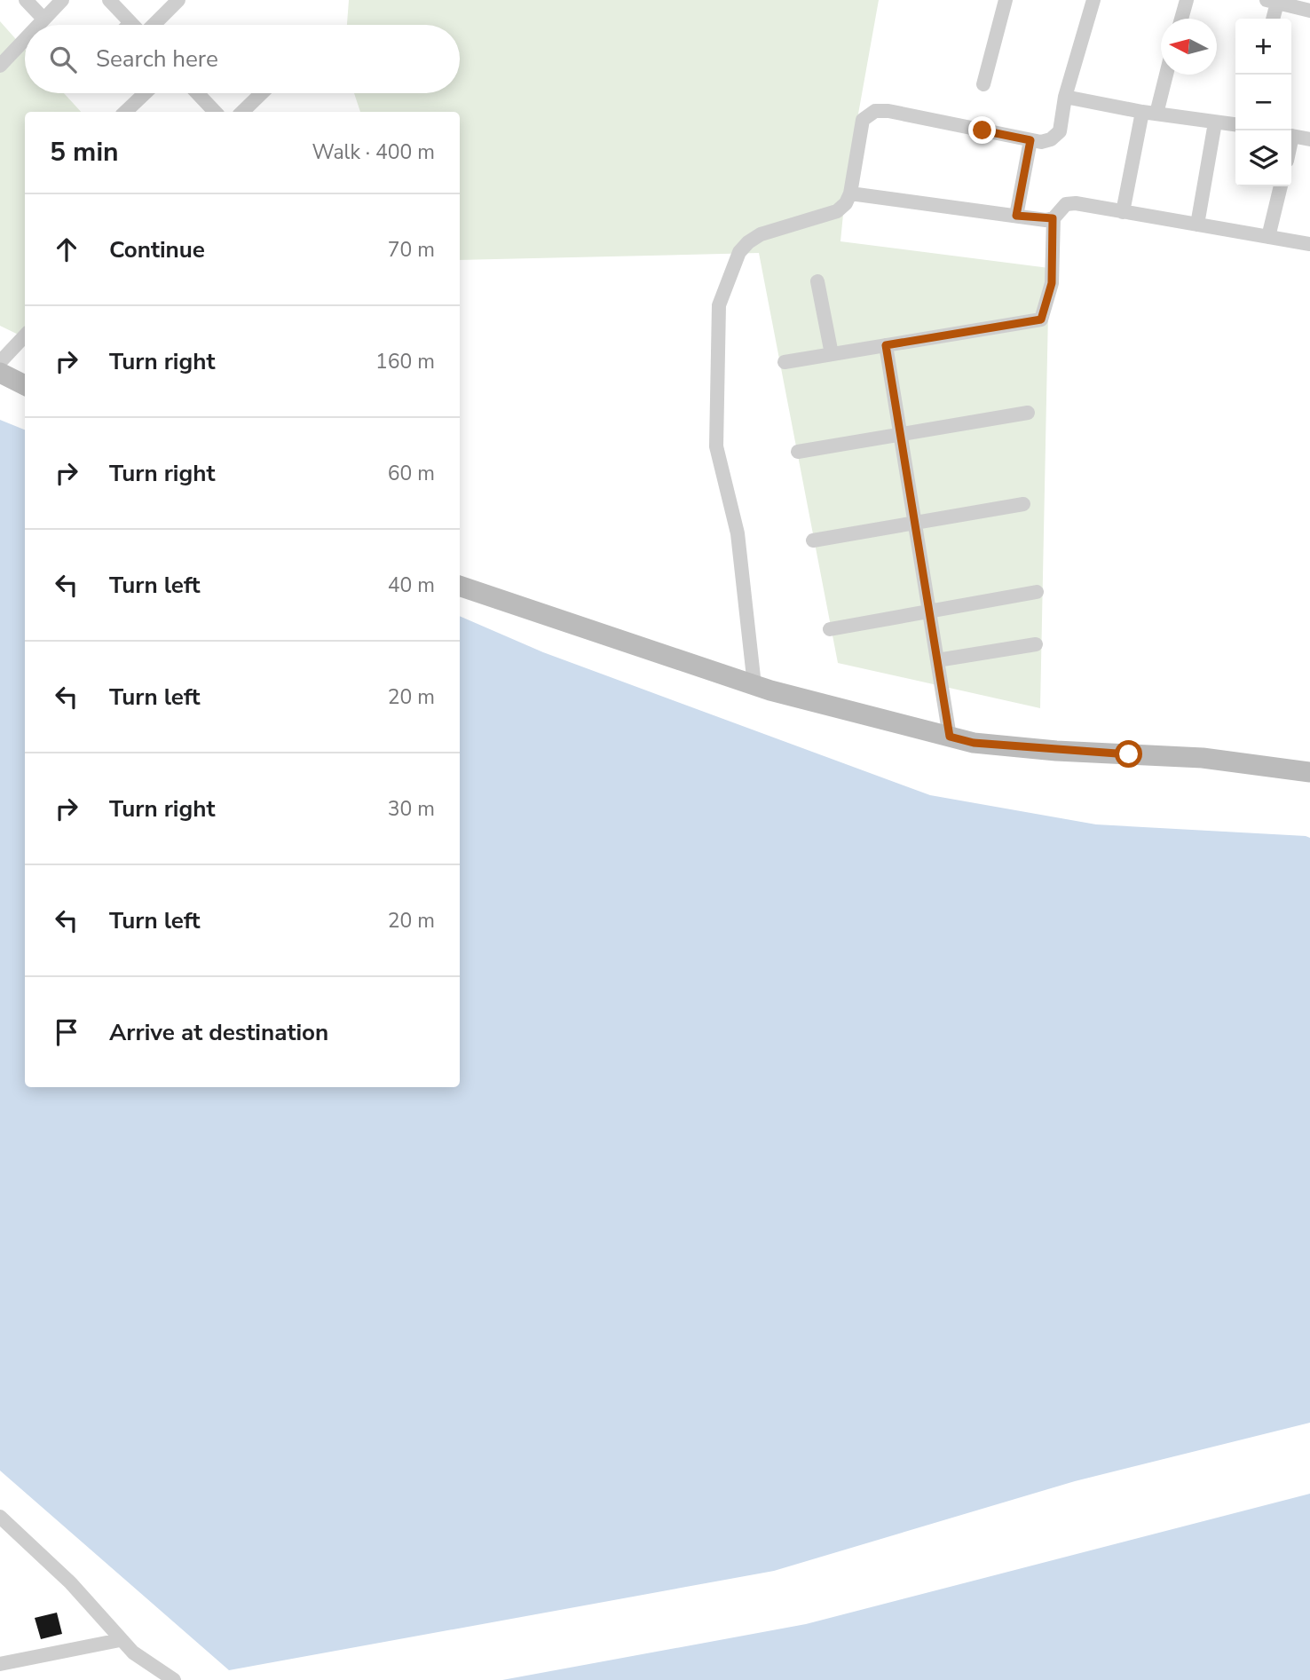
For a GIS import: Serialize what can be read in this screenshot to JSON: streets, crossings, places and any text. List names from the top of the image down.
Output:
{
  "north": "left",
  "page": {
    "map_buttons": ["+", "−"],
    "search": "Search here",
    "heading": ["5 min", "Walk · 400 m"],
    "list": [
      ["Continue", "70 m"],
      ["Turn right", "160 m"],
      ["Turn right", "60 m"],
      ["Turn left", "40 m"],
      ["Turn left", "20 m"],
      ["Turn right", "30 m"],
      ["Turn left", "20 m"],
      "Arrive at destination"
    ]
  }
}
